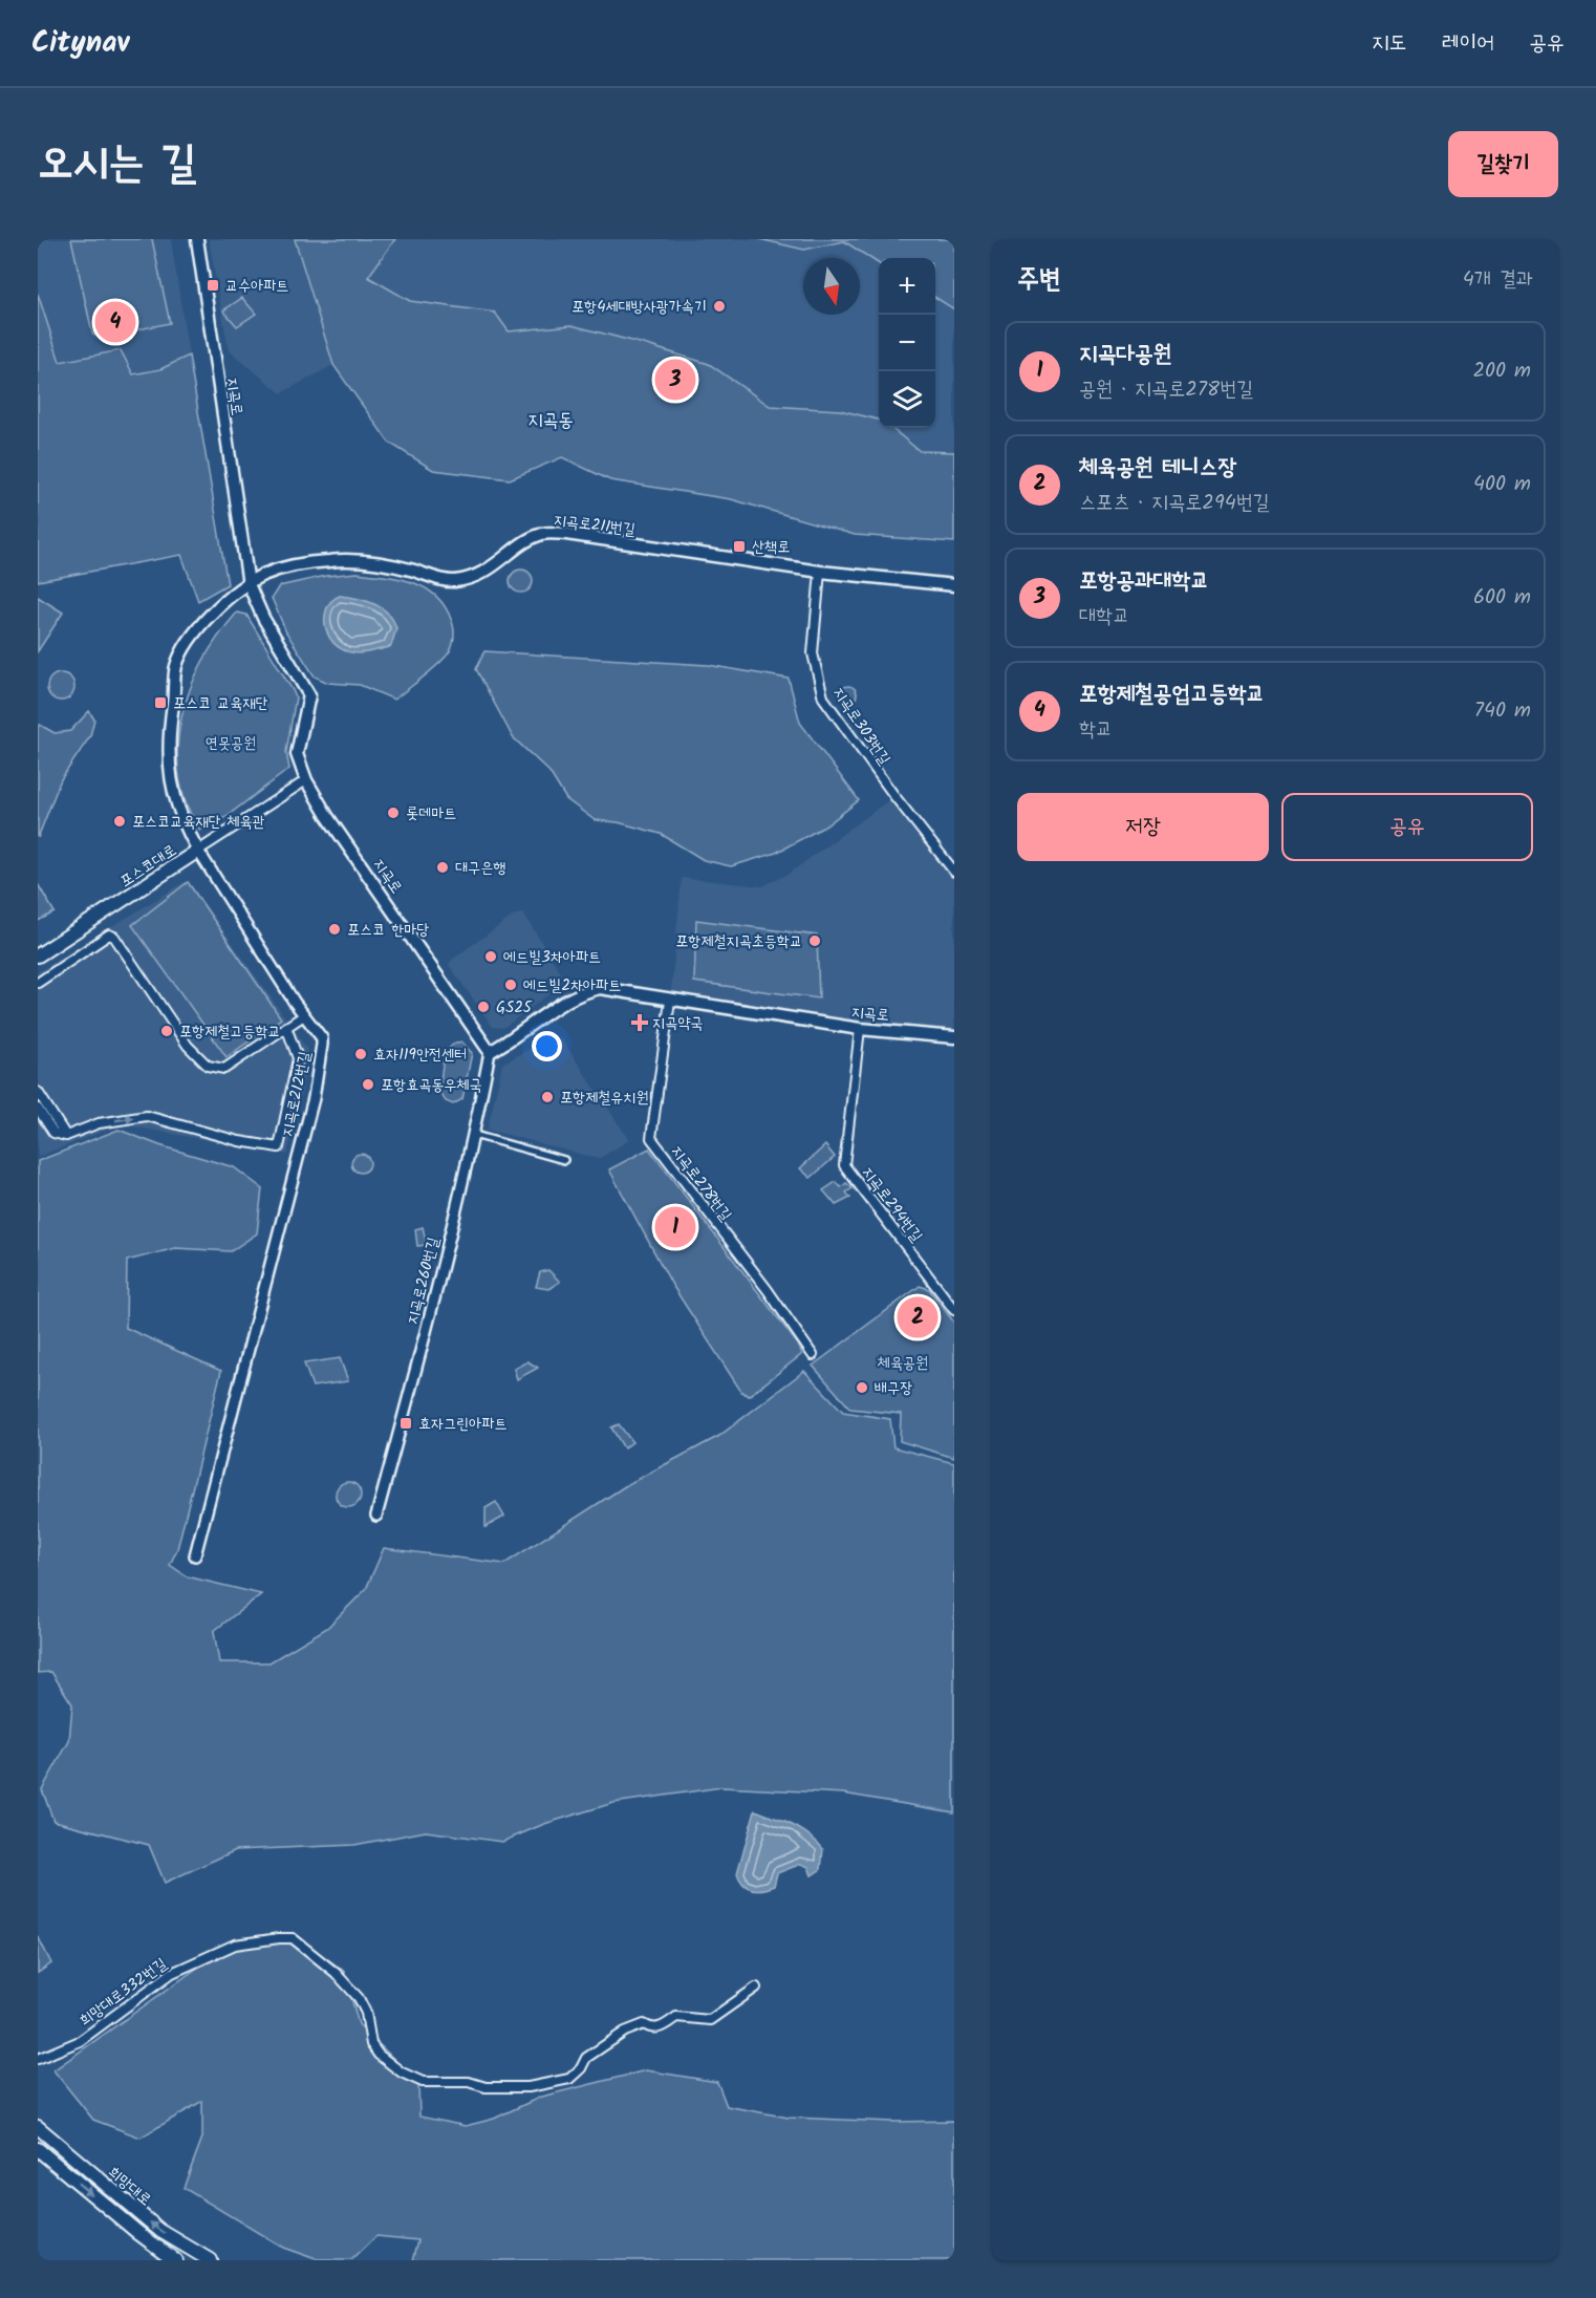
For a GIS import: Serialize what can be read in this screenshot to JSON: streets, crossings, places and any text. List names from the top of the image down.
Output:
{
  "streets": {
    "main road": [
      "지곡로",
      "지곡로211번길",
      "포스코대로",
      "지곡로212번길",
      "희망대로"
    ],
    "street": [
      "지곡로303번길",
      "지곡로278번길",
      "지곡로294번길",
      "지곡로260번길",
      "희망대로332번길"
    ]
  },
  "crossings": [
    ["지곡로", "지곡로211번길"],
    ["지곡로", "포스코대로"],
    ["지곡로", "지곡로212번길"],
    ["지곡로", "지곡로278번길"],
    ["지곡로", "지곡로294번길"],
    ["지곡로", "지곡로260번길"],
    ["지곡로211번길", "지곡로303번길"],
    ["지곡로211번길", "지곡로212번길"],
    ["포스코대로", "지곡로212번길"]
  ],
  "districts": ["지곡동"],
  "parks": ["연못공원", "체육공원"],
  "places": {
    "transit": [
      "교수아파트",
      "산책로",
      "포스코 교육재단",
      "효자그린아파트"
    ],
    "other": [
      "포항4세대방사광가속기",
      "롯데마트",
      "포스코교육재단 체육관",
      "대구은행",
      "포스코 한마당",
      "포항제철지곡초등학교",
      "에드빌3차아파트",
      "에드빌2차아파트",
      "GS25",
      "포항제철고등학교",
      "효자119안전센터",
      "포항효곡동우체국",
      "포항제철유치원",
      "배구장"
    ],
    "health": ["지곡약국"]
  },
  "north": "bottom",
  "page": {
    "header": "Citynav",
    "nav": ["지도", "레이어", "공유"],
    "title": "오시는 길",
    "buttons": [
      "길찾기",
      ["저장", "공유"]
    ],
    "heading": ["주변", "4개 결과"],
    "map_buttons": ["+", "−"],
    "pins": [
      "4",
      "3",
      "1",
      "2"
    ],
    "list": [
      {
        "mark": "1",
        "name": "지곡다공원",
        "note": "공원 · 지곡로278번길",
        "value": "200 m"
      },
      {
        "mark": "2",
        "name": "체육공원 테니스장",
        "note": "스포츠 · 지곡로294번길",
        "value": "400 m"
      },
      {
        "mark": "3",
        "name": "포항공과대학교",
        "note": "대학교",
        "value": "600 m"
      },
      {
        "mark": "4",
        "name": "포항제철공업고등학교",
        "note": "학교",
        "value": "740 m"
      }
    ]
  }
}
